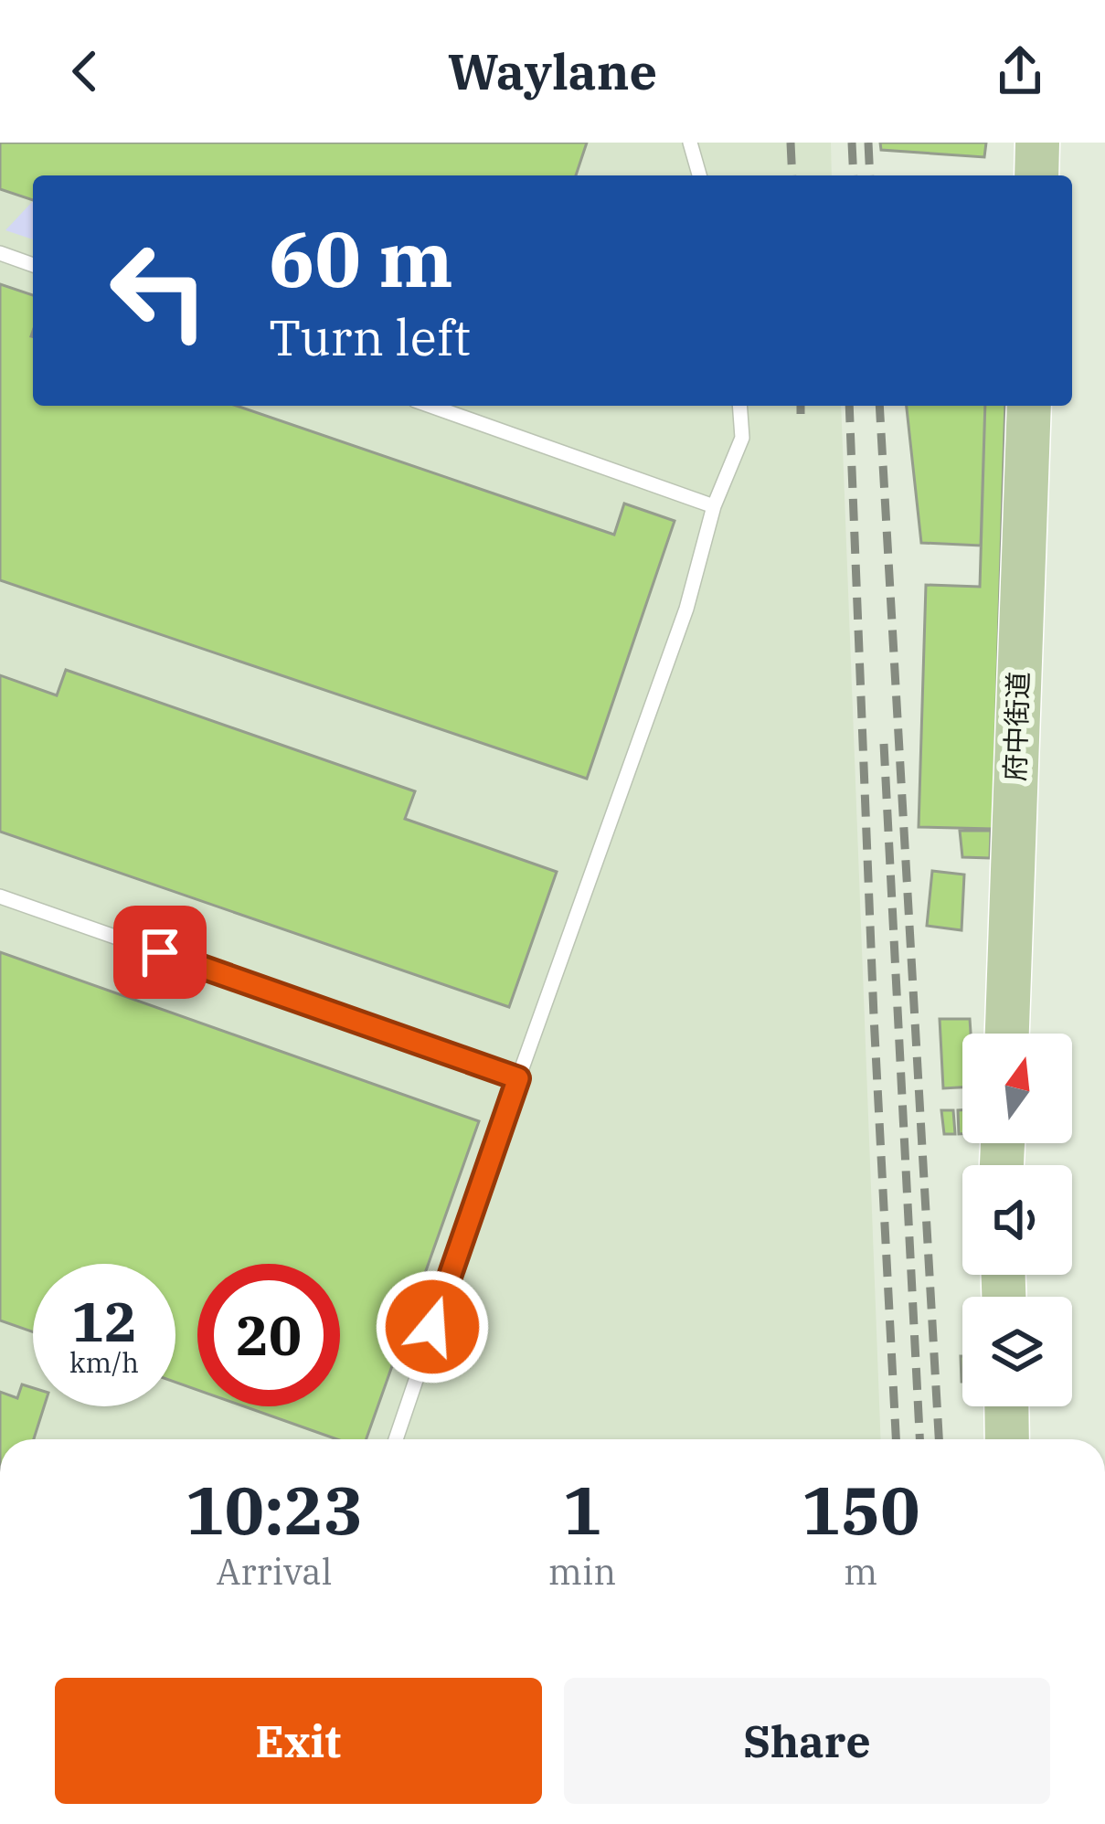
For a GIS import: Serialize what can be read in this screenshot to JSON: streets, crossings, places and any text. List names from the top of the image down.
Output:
{
  "streets": {
    "main road": ["府中街道"]
  },
  "north": "top",
  "page": {
    "header": "Waylane",
    "turn": ["60 m", "Turn left"],
    "speed": "12 km/h",
    "limit": "20",
    "eta": [
      "10:23",
      "Arrival",
      "1",
      "min",
      "150",
      "m"
    ],
    "buttons": ["Exit", "Share"]
  }
}
